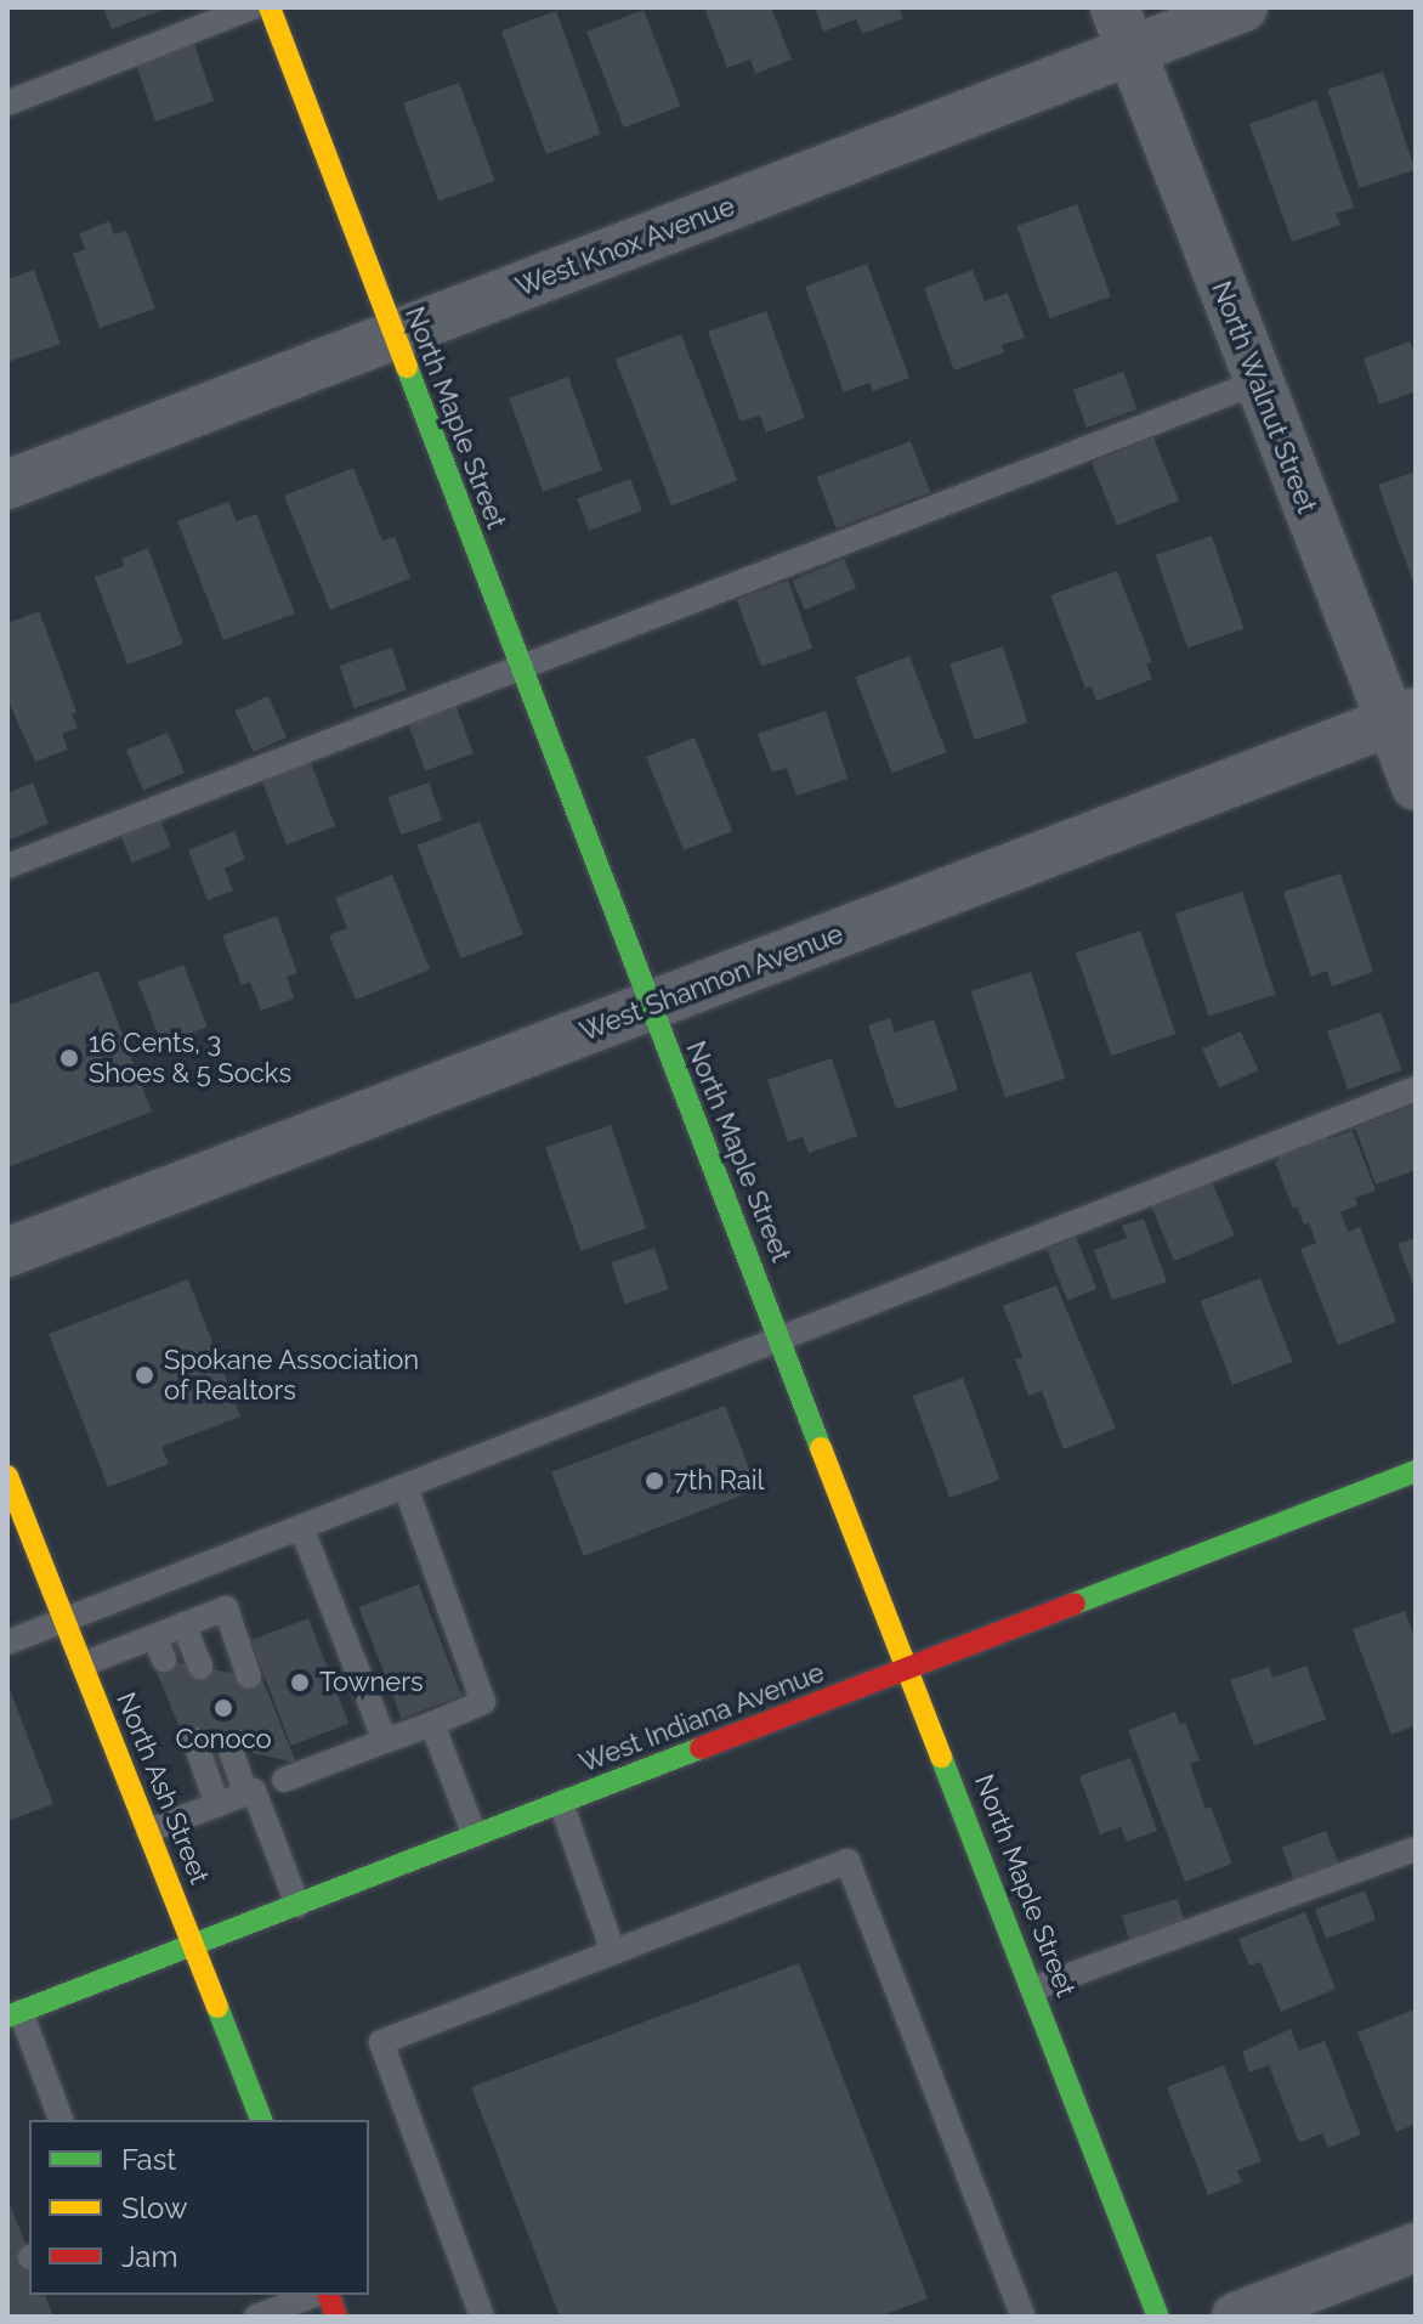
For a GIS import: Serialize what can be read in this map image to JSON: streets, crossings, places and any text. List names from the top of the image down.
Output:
{
  "streets": {
    "main road": ["North Maple Street", "West Indiana Avenue", "North Ash Street"],
    "street": ["West Knox Avenue", "North Walnut Street", "West Shannon Avenue"]
  },
  "crossings": [
    ["West Knox Avenue", "North Walnut Street"],
    ["West Knox Avenue", "North Maple Street"],
    ["North Walnut Street", "West Shannon Avenue"],
    ["North Maple Street", "West Shannon Avenue"],
    ["North Maple Street", "West Indiana Avenue"],
    ["West Indiana Avenue", "North Ash Street"]
  ],
  "places": [
    "16 Cents, 3 Shoes & 5 Socks",
    "Spokane Association of Realtors",
    "7th Rail",
    "Towners",
    "Conoco"
  ],
  "legend": ["Fast", "Slow", "Jam"]
}
